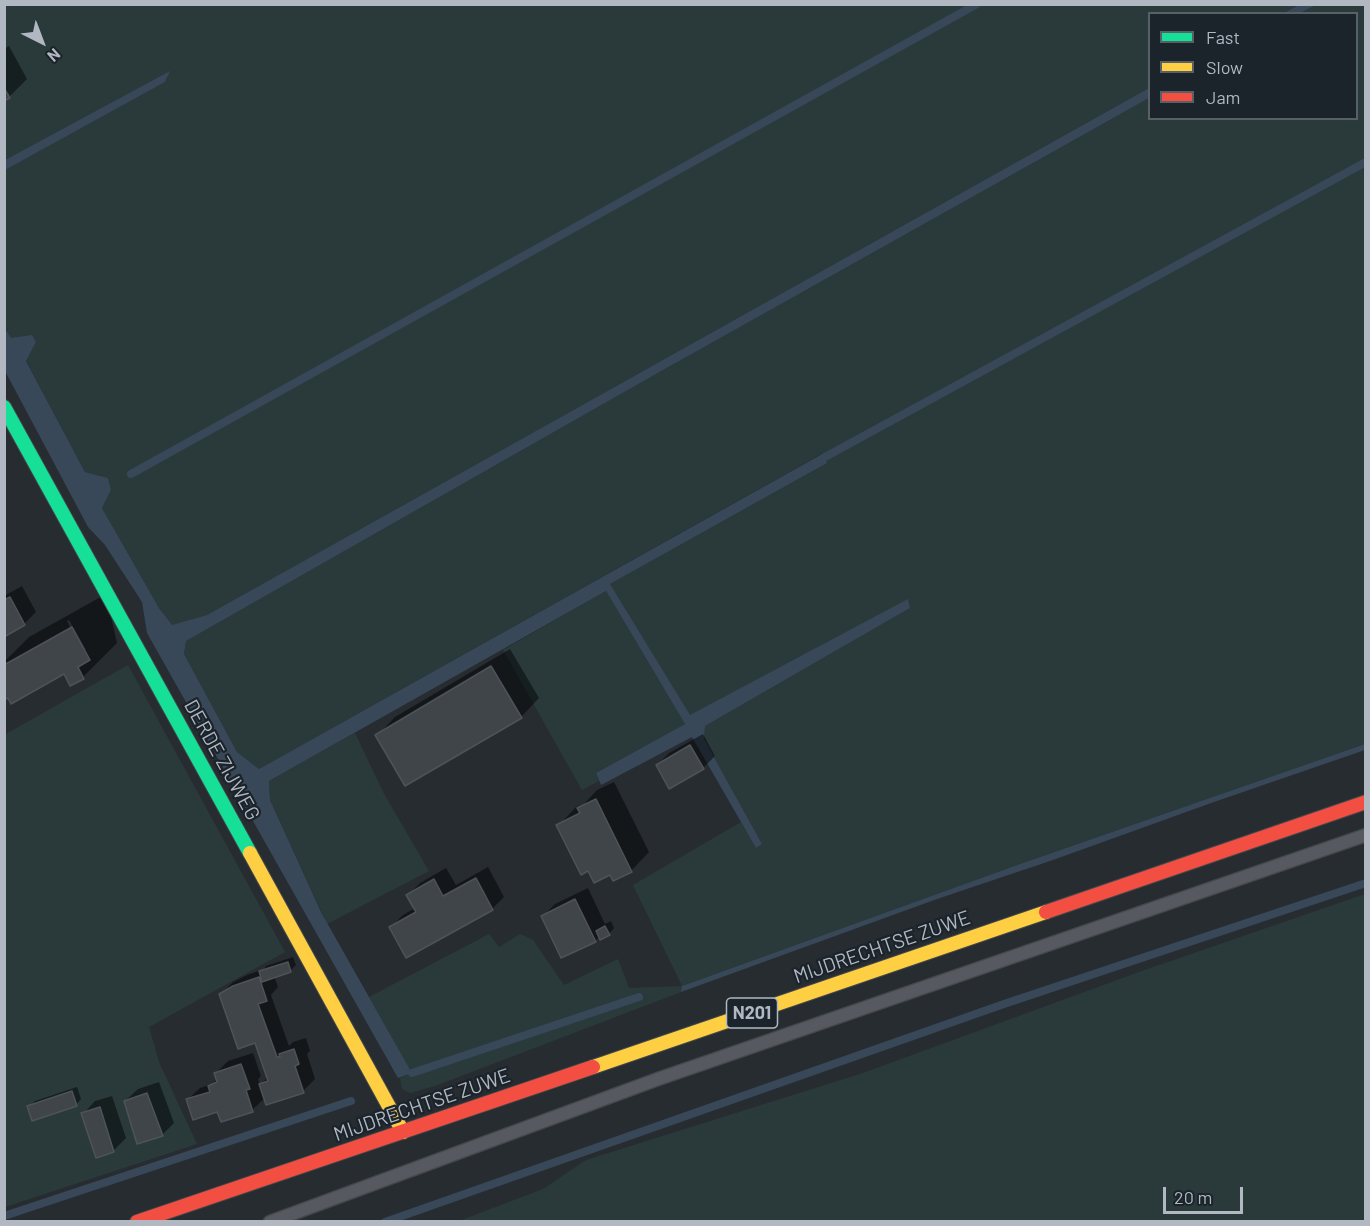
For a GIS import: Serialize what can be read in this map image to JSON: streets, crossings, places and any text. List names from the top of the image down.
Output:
{
  "streets": {
    "main road": ["DERDE ZIJWEG", "MIJDRECHTSE ZUWE", "N201"]
  },
  "crossings": [
    ["DERDE ZIJWEG", "MIJDRECHTSE ZUWE"]
  ],
  "legend": ["Fast", "Slow", "Jam"],
  "scale_bar": "20 m",
  "north": "bottom right"
}
